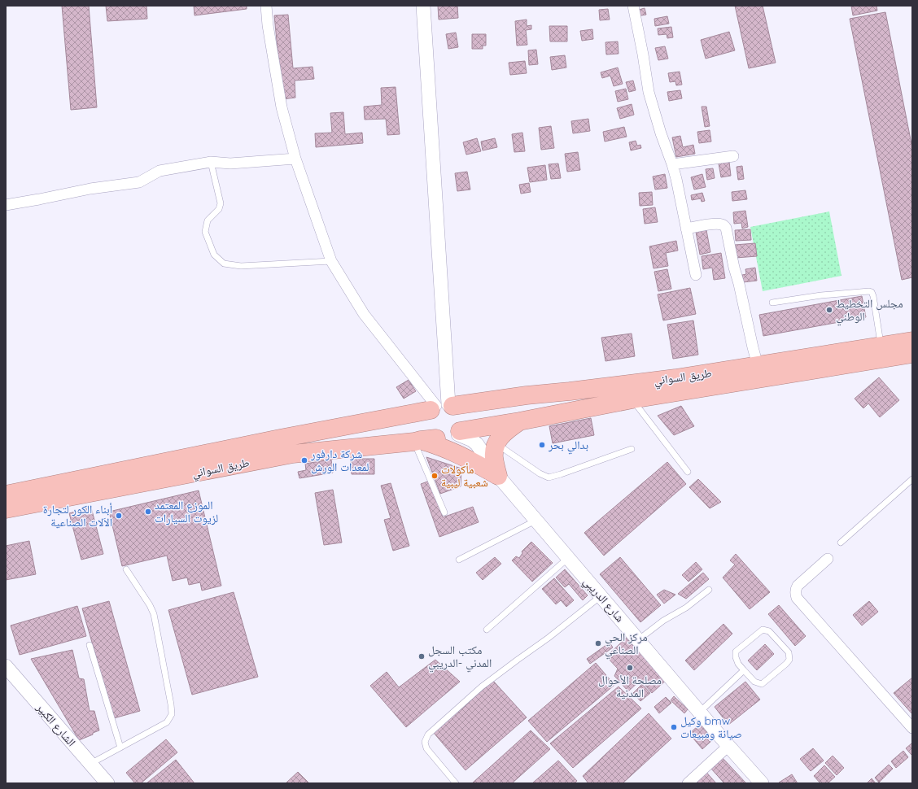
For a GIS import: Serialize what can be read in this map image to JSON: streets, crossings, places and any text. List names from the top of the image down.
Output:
{
  "streets": {
    "highway": ["طريق السواني"],
    "street": ["شارع الدريبي", "الشارع الكبير"]
  },
  "crossings": [
    ["طريق السواني", "شارع الدريبي"]
  ],
  "places": [
    "مجلس التخطيط الوطني",
    "بدالي بحر",
    "شركة دارفور لمعدات الورش",
    "مأكولات شعبية ليبية",
    "الموزع المعتمد لزيوت السيارات",
    "أبناء الكور لتجارة الاَلات الصناعية",
    "مركز الحي الصناعي",
    "مكتب السجل المدني -الدريبي",
    "مصلحة الأحوال المدنية",
    "وكيل bmw صيانة ومبيعات"
  ]
}
